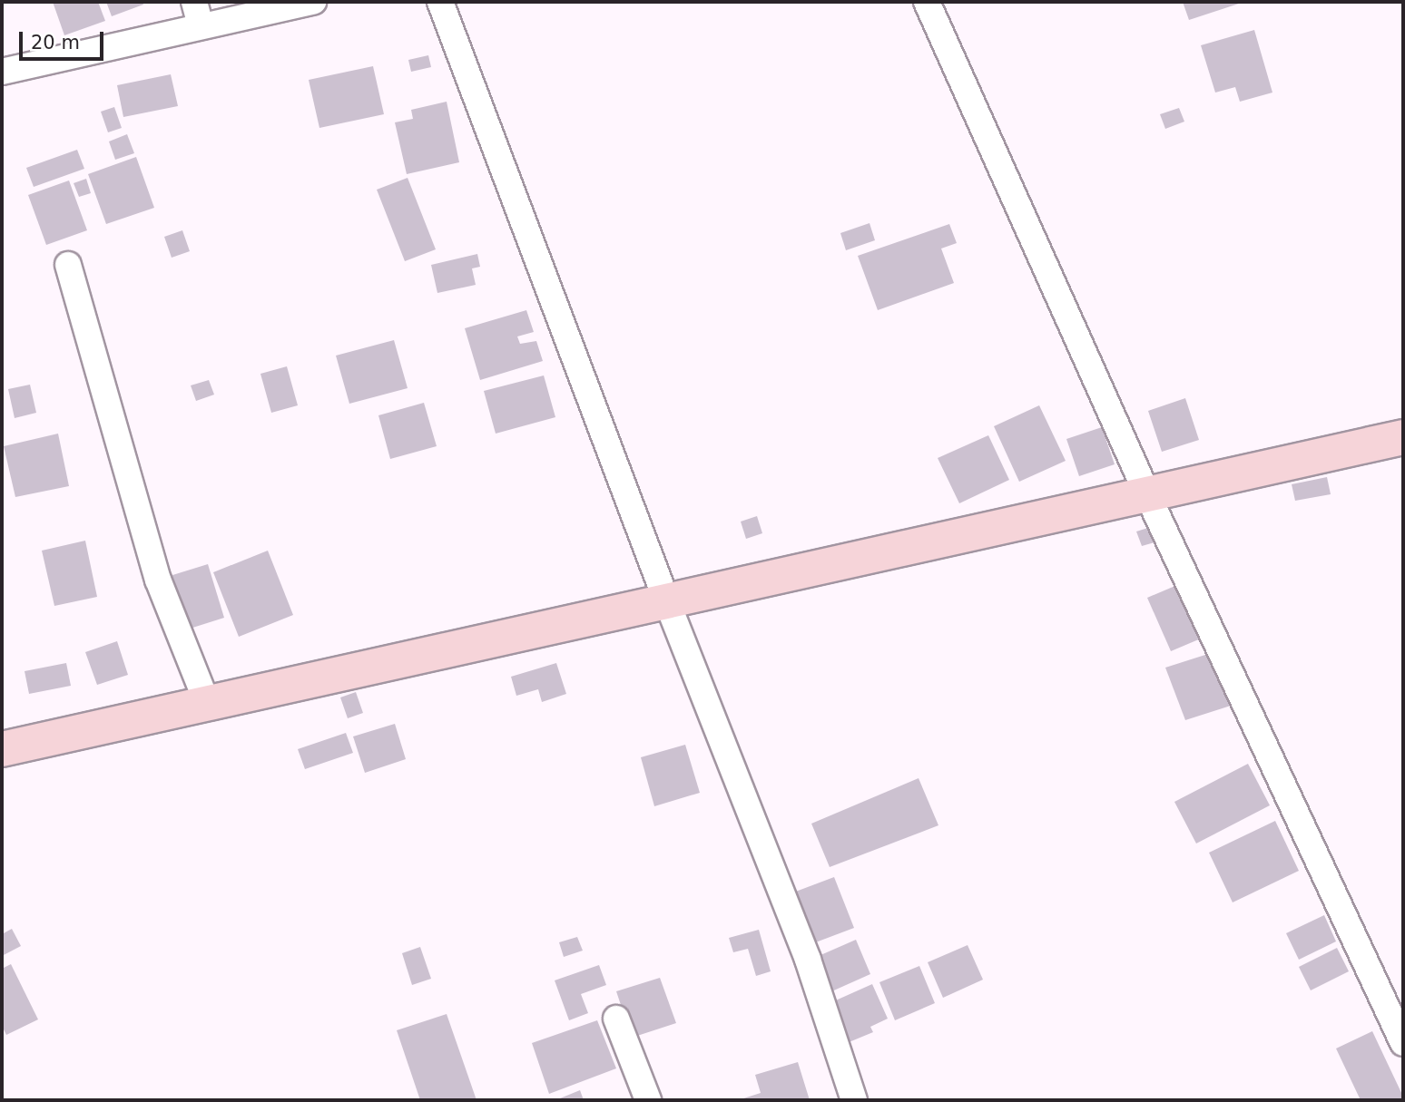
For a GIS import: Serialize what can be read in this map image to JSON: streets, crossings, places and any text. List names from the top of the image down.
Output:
{
  "scale_bar": "20 m"
}
